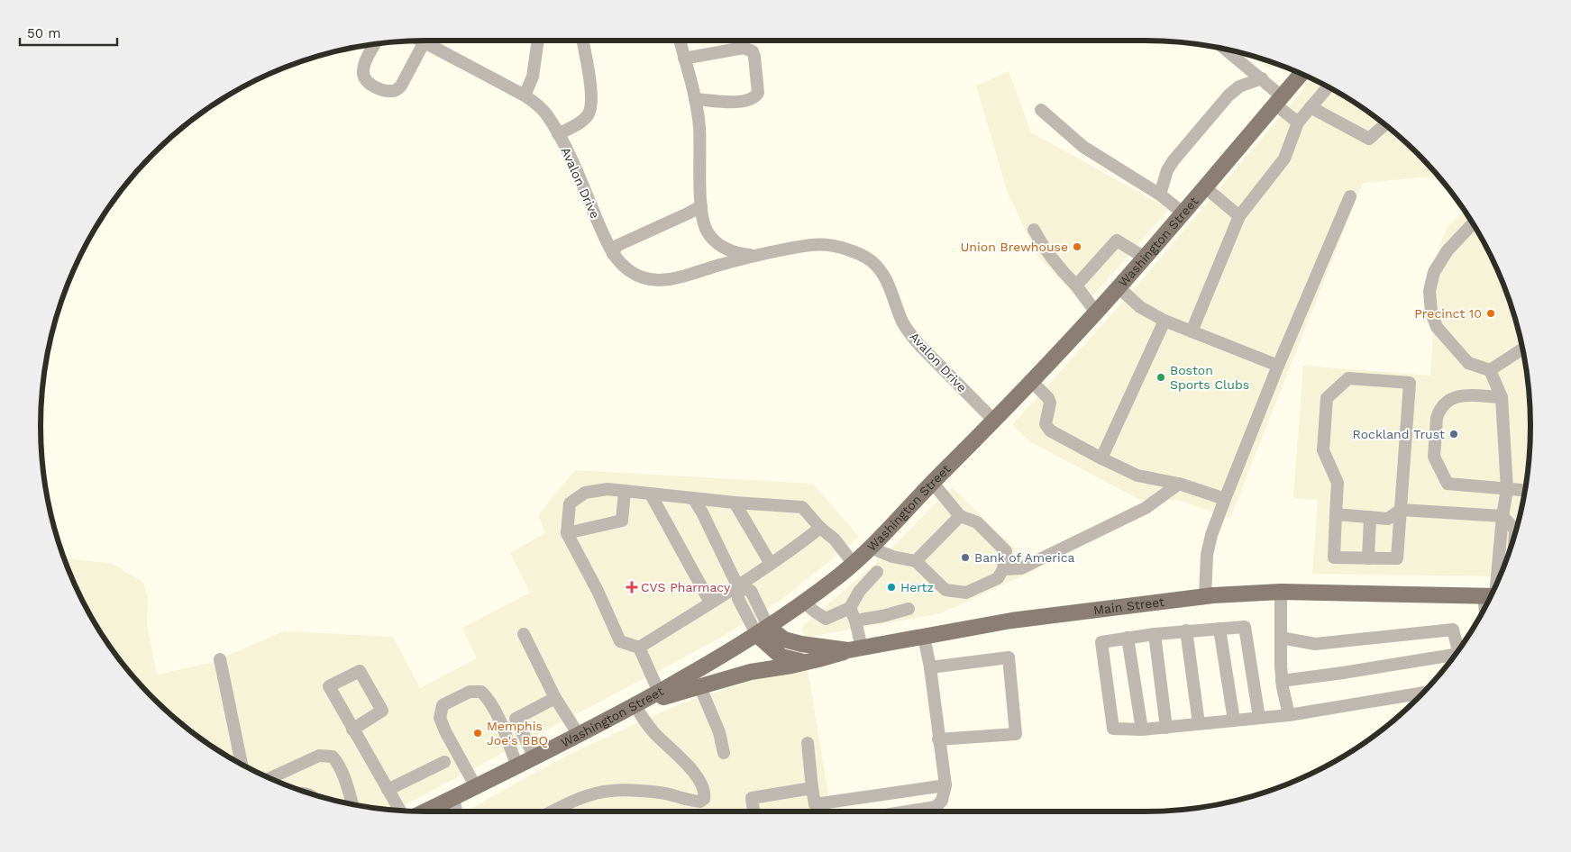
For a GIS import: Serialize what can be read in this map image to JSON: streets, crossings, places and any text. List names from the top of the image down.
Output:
{
  "streets": {
    "main road": ["Washington Street", "Main Street"],
    "street": ["Avalon Drive"]
  },
  "crossings": [
    ["Avalon Drive", "Washington Street"],
    ["Washington Street", "Main Street"]
  ],
  "places": {
    "other": [
      "Union Brewhouse",
      "Precinct 10",
      "Boston Sports Clubs",
      "Rockland Trust",
      "Bank of America",
      "Hertz",
      "Memphis Joe's BBQ"
    ],
    "health": ["CVS Pharmacy"]
  },
  "scale_bar": "50 m"
}
